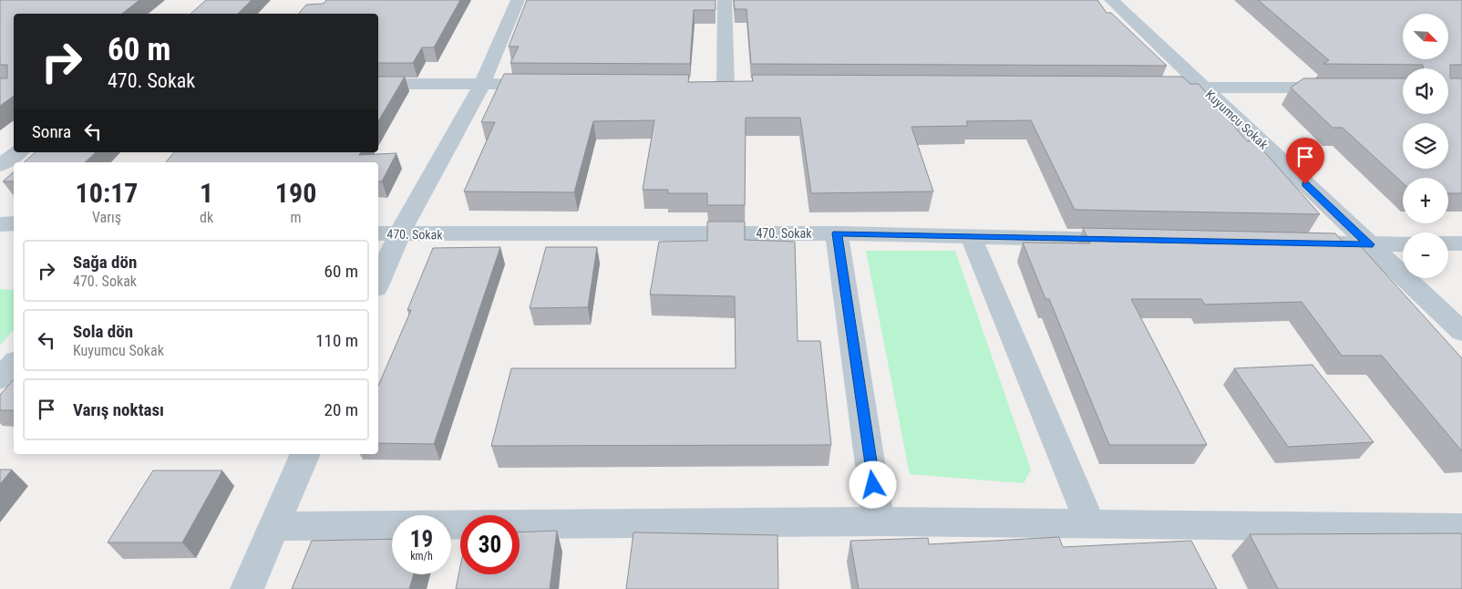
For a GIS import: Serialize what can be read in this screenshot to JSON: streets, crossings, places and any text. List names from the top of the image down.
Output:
{
  "streets": {
    "street": ["Kuyumcu Sokak", "470. Sokak"]
  },
  "north": "bottom right",
  "page": {
    "map_buttons": ["+", "−"],
    "turn": ["60 m", "470. Sokak"],
    "then": "Sonra",
    "eta": [
      "10:17",
      "Varış",
      "1",
      "dk",
      "190",
      "m"
    ],
    "list": [
      {
        "name": "Sağa dön",
        "note": "470. Sokak",
        "value": "60 m"
      },
      {
        "name": "Sola dön",
        "note": "Kuyumcu Sokak",
        "value": "110 m"
      },
      {
        "name": "Varış noktası",
        "value": "20 m"
      }
    ],
    "speed": "19 km/h",
    "limit": "30"
  }
}
